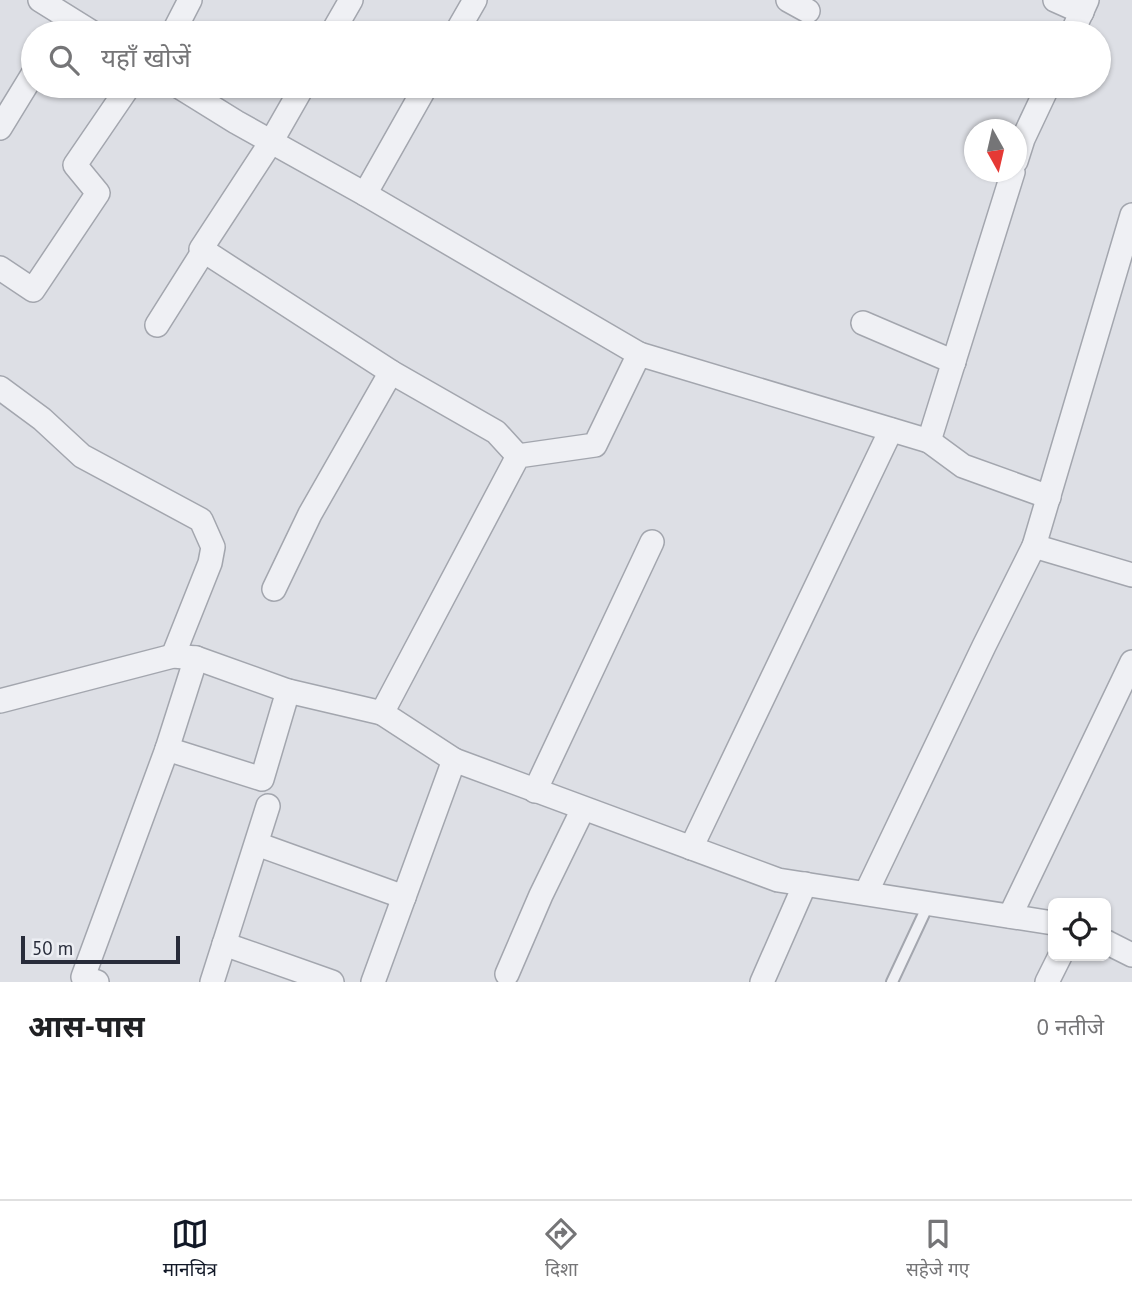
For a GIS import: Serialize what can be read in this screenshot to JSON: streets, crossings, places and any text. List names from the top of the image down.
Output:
{
  "scale_bar": "50 m",
  "north": "bottom",
  "page": {
    "search": "यहाँ खोजें",
    "scale": "50 m",
    "heading": ["आस-पास", "0 नतीजे"],
    "nav": ["मानचित्र", "दिशा", "सहेजे गए"]
  }
}
